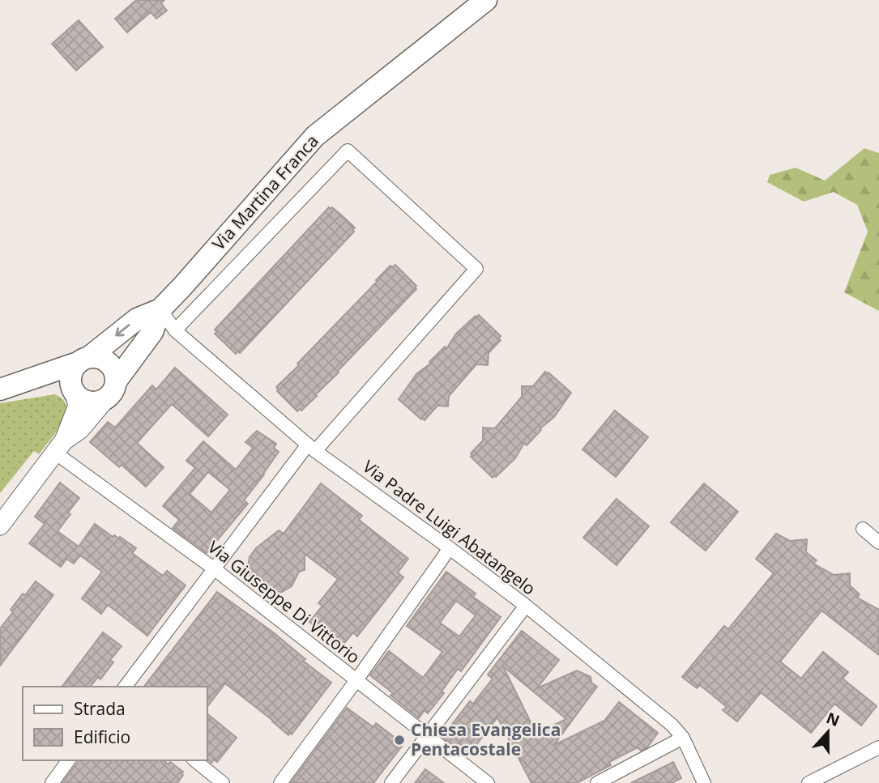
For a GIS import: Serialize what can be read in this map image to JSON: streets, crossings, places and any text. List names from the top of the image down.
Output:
{
  "streets": {
    "main road": ["Via Martina Franca"],
    "street": ["Via Padre Luigi Abatangelo", "Via Giuseppe Di Vittorio"]
  },
  "crossings": [
    ["Via Martina Franca", "Via Padre Luigi Abatangelo"]
  ],
  "places": ["Chiesa Evangelica Pentacostale"],
  "legend": ["Strada", "Edificio"],
  "north": "top"
}
